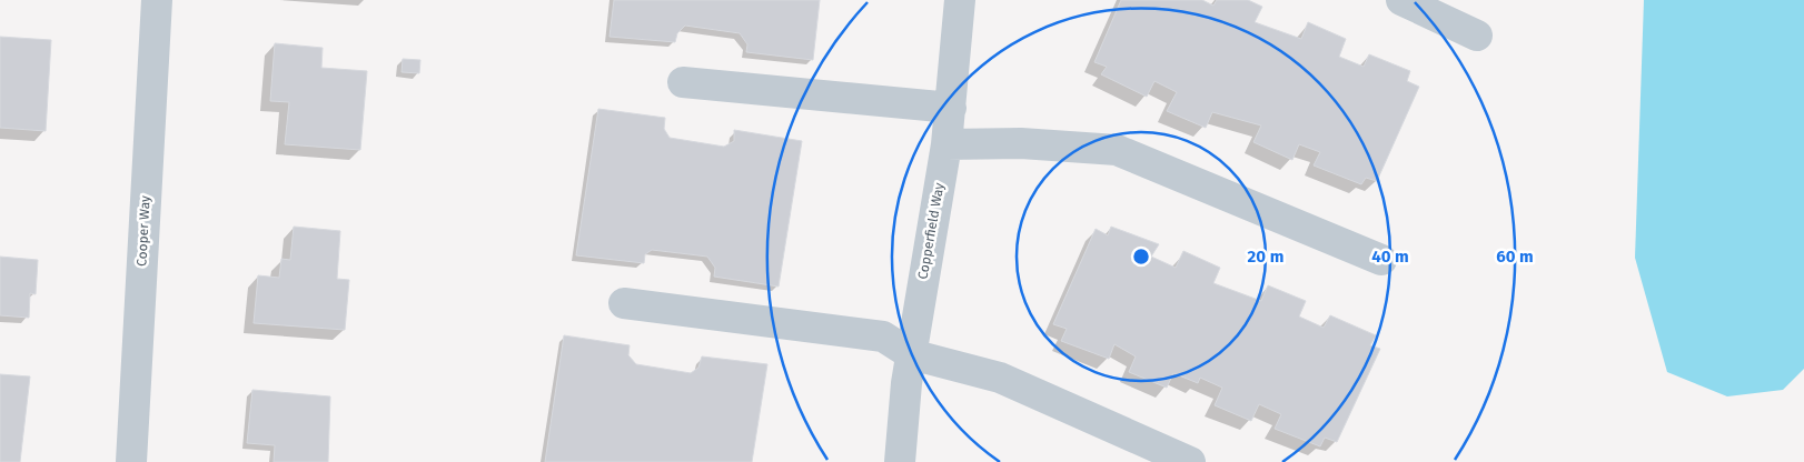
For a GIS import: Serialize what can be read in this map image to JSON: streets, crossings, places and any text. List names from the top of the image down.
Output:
{
  "streets": {
    "street": ["Cooper Way", "Copperfield Way"]
  },
  "rings": ["20 m", "40 m", "60 m"]
}
